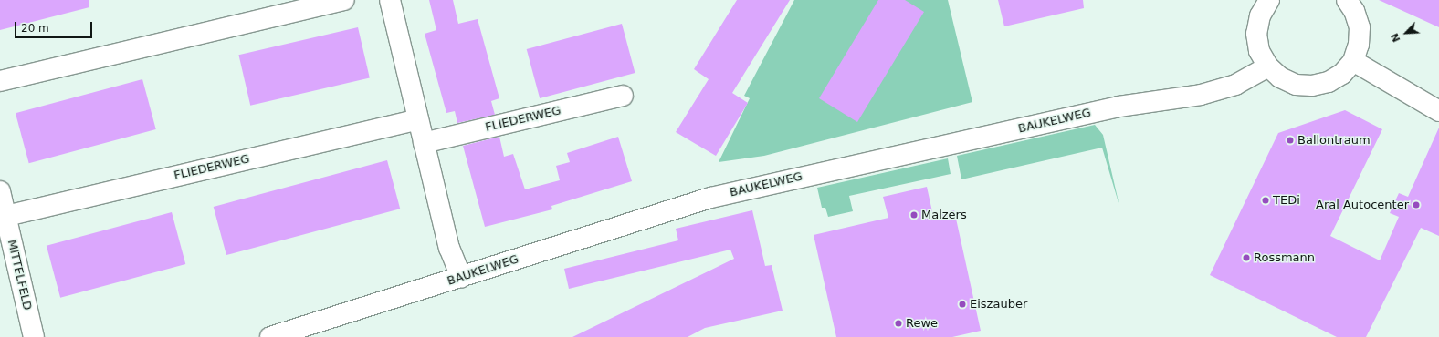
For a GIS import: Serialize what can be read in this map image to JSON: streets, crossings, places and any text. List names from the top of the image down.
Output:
{
  "streets": {
    "street": ["FLIEDERWEG", "BAUKELWEG", "MITTELFELD"]
  },
  "crossings": [
    ["FLIEDERWEG", "MITTELFELD"]
  ],
  "places": [
    "Ballontraum",
    "TEDi",
    "Aral Autocenter",
    "Malzers",
    "Rossmann",
    "Eiszauber",
    "Rewe"
  ],
  "scale_bar": "20 m",
  "north": "bottom left"
}
